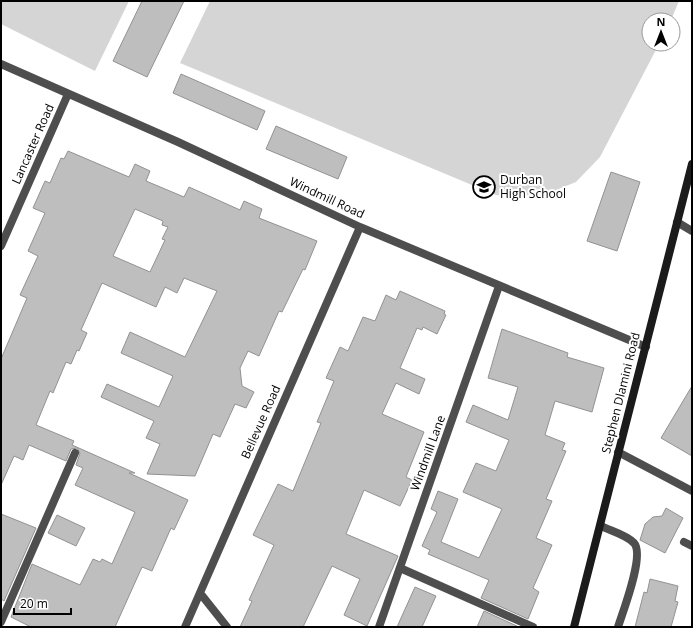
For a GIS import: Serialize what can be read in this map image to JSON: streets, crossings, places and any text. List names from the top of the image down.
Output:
{
  "streets": {
    "main road": ["Stephen Dlamini Road"],
    "street": [
      "Lancaster Road",
      "Windmill Road",
      "Bellevue Road",
      "Windmill Lane"
    ]
  },
  "crossings": [
    ["Lancaster Road", "Windmill Road"],
    ["Windmill Road", "Stephen Dlamini Road"],
    ["Windmill Road", "Bellevue Road"],
    ["Windmill Road", "Windmill Lane"]
  ],
  "places": {
    "school or university": ["Durban High School"]
  },
  "scale_bar": "20 m",
  "north": "top"
}
